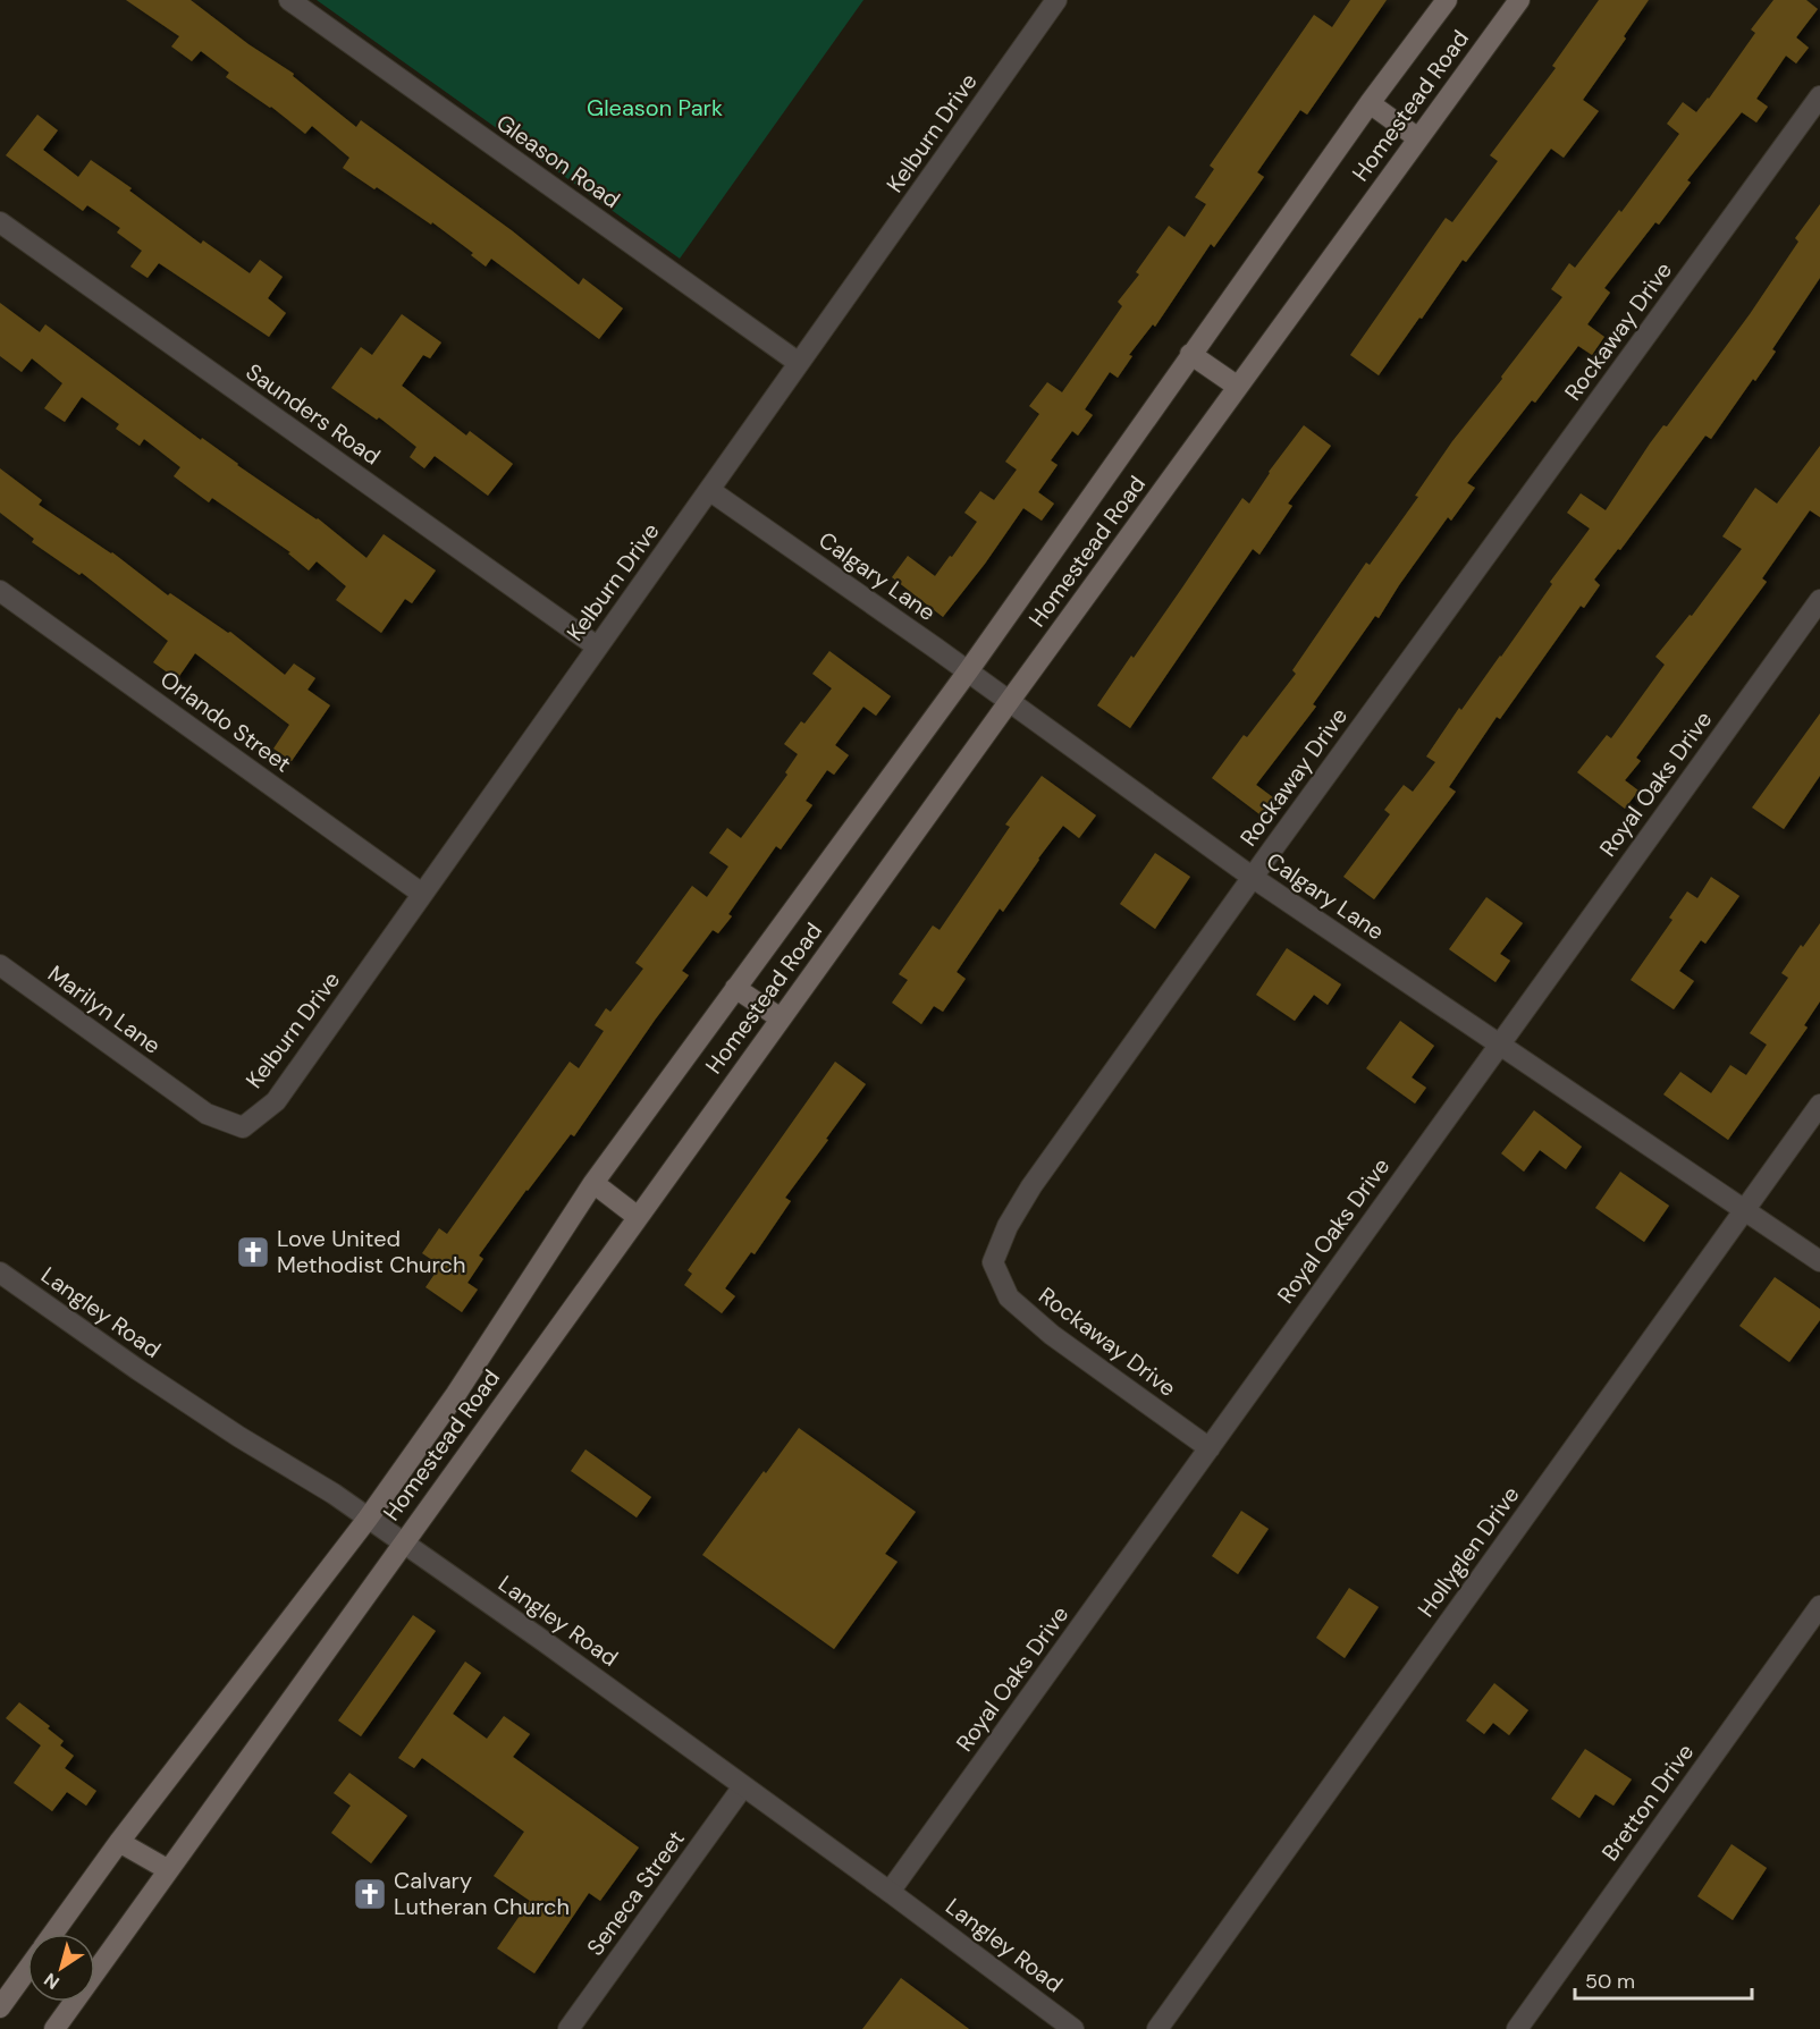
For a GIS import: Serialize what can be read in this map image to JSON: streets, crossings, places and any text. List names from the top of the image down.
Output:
{
  "streets": {
    "main road": ["Homestead Road"],
    "street": [
      "Kelburn Drive",
      "Gleason Road",
      "Rockaway Drive",
      "Saunders Road",
      "Calgary Lane",
      "Orlando Street",
      "Royal Oaks Drive",
      "Marilyn Lane",
      "Langley Road",
      "Hollyglen Drive",
      "Bretton Drive",
      "Seneca Street"
    ]
  },
  "crossings": [
    ["Homestead Road", "Calgary Lane"],
    ["Homestead Road", "Langley Road"],
    ["Kelburn Drive", "Gleason Road"],
    ["Kelburn Drive", "Saunders Road"],
    ["Kelburn Drive", "Calgary Lane"],
    ["Kelburn Drive", "Orlando Street"],
    ["Kelburn Drive", "Marilyn Lane"],
    ["Rockaway Drive", "Calgary Lane"],
    ["Rockaway Drive", "Royal Oaks Drive"],
    ["Calgary Lane", "Royal Oaks Drive"],
    ["Calgary Lane", "Hollyglen Drive"],
    ["Royal Oaks Drive", "Langley Road"],
    ["Langley Road", "Seneca Street"]
  ],
  "parks": ["Gleason Park"],
  "places": {
    "church": ["Love United Methodist Church", "Calvary Lutheran Church"]
  },
  "scale_bar": "50 m",
  "north": "bottom left"
}
